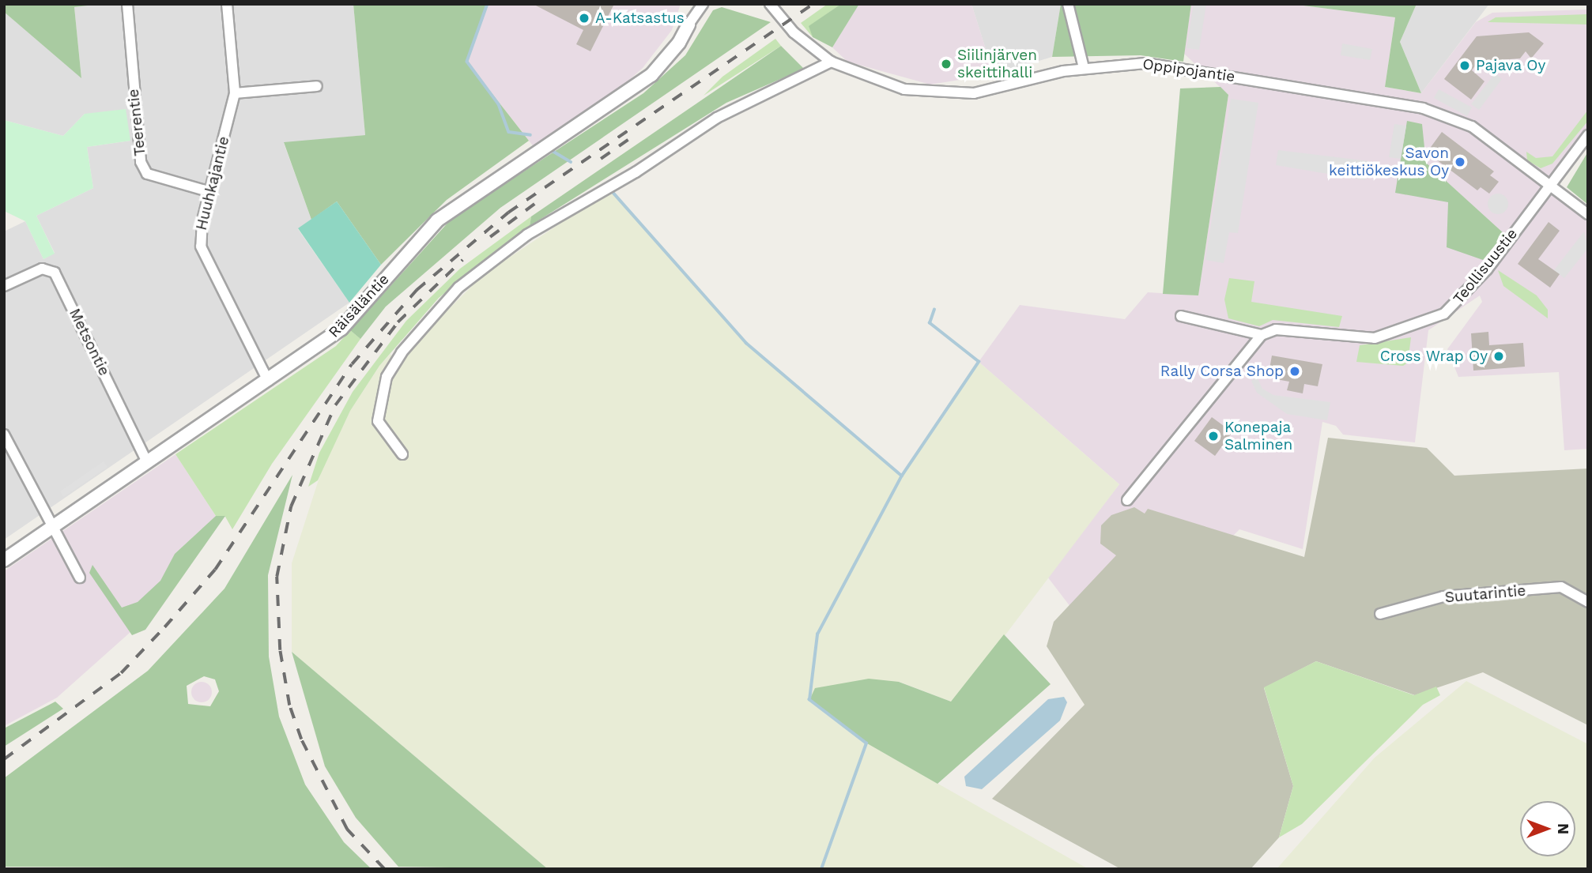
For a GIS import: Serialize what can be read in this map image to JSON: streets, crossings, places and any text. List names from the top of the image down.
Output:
{
  "streets": {
    "street": [
      "Oppipojantie",
      "Teerentie",
      "Huuhkajantie",
      "Teollisuustie",
      "Räisäläntie",
      "Metsontie",
      "Suutarintie"
    ]
  },
  "crossings": [
    ["Oppipojantie", "Teollisuustie"],
    ["Teerentie", "Huuhkajantie"],
    ["Huuhkajantie", "Räisäläntie"],
    ["Räisäläntie", "Metsontie"]
  ],
  "places": [
    "A-Katsastus",
    "Siilinjärven skeittihalli",
    "Pajava Oy",
    "Savon keittiökeskus Oy",
    "Cross Wrap Oy",
    "Rally Corsa Shop",
    "Konepaja Salminen"
  ],
  "north": "right"
}
